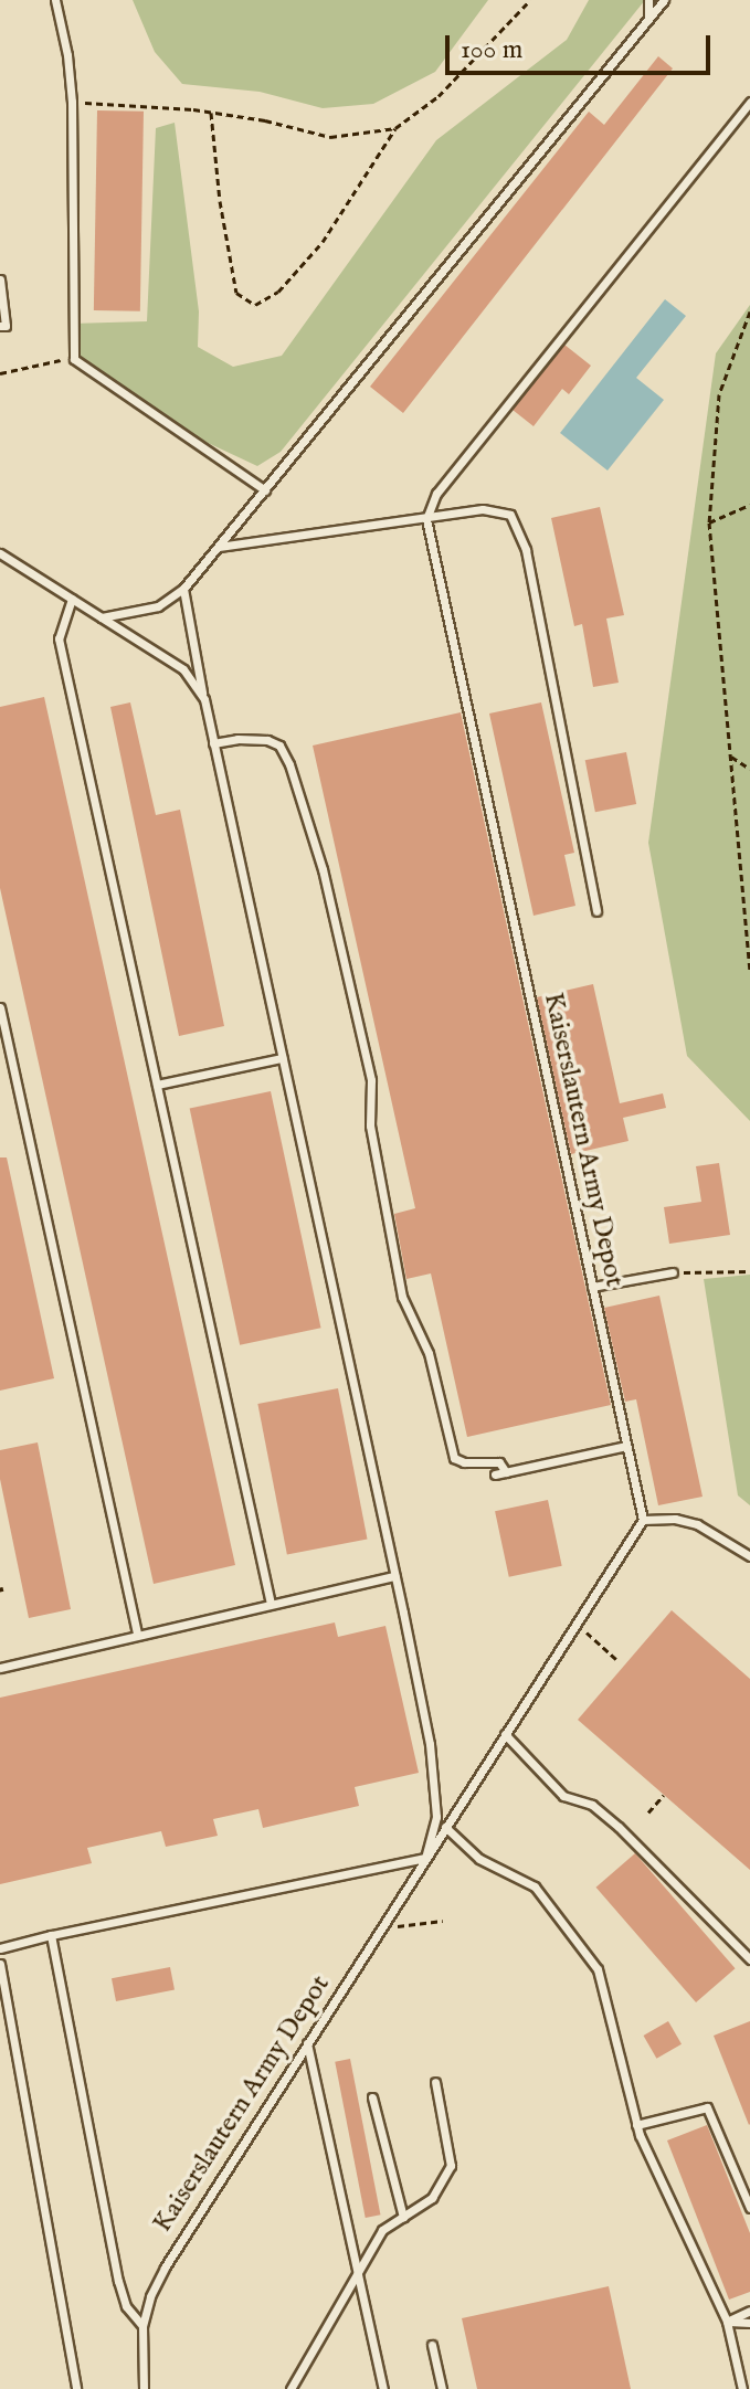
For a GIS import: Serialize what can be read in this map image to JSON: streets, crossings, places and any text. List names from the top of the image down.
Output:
{
  "streets": {
    "lane": ["Kaiserslautern Army Depot"]
  },
  "scale_bar": "100 m"
}
